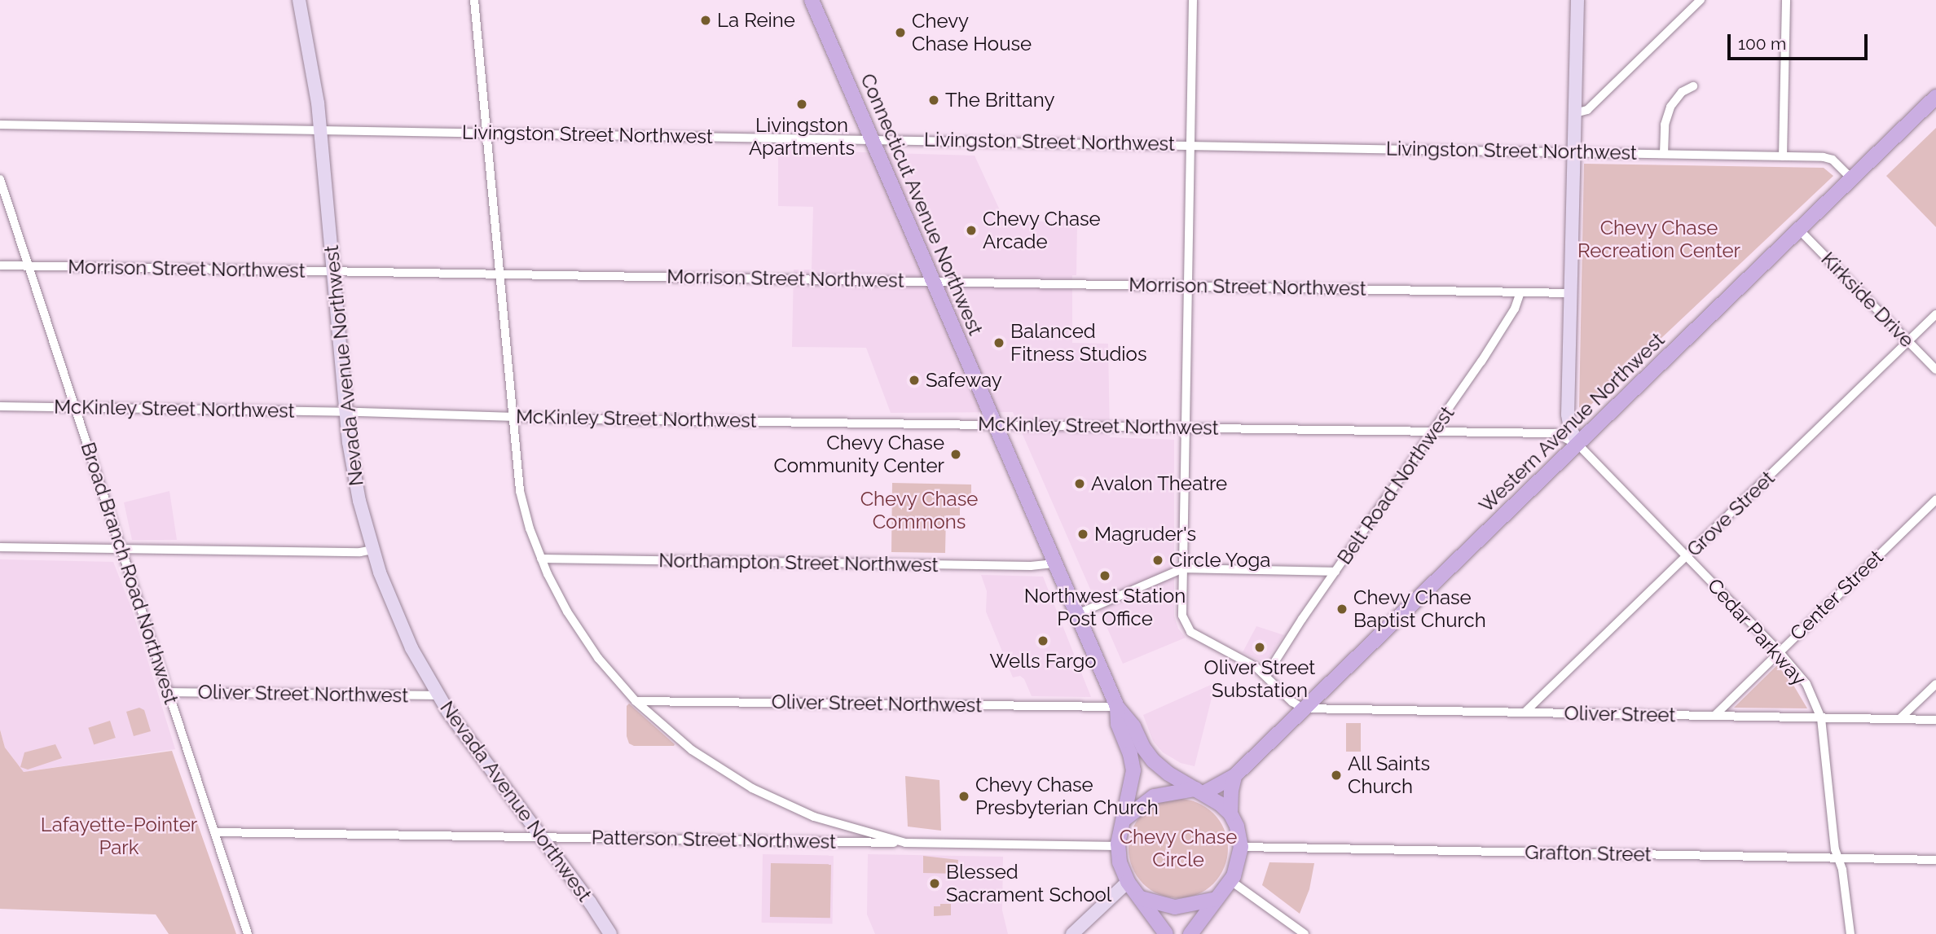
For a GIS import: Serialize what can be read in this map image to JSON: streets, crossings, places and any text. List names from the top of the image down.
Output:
{
  "streets": {
    "main road": ["Connecticut Avenue Northwest", "Western Avenue Northwest"],
    "street": [
      "Livingston Street Northwest",
      "Morrison Street Northwest",
      "Kirkside Drive",
      "Nevada Avenue Northwest",
      "McKinley Street Northwest",
      "Belt Road Northwest",
      "Grove Street",
      "Northampton Street Northwest",
      "Broad Branch Road Northwest",
      "Center Street",
      "Cedar Parkway",
      "Oliver Street Northwest",
      "Oliver Street",
      "Patterson Street Northwest",
      "Grafton Street"
    ]
  },
  "crossings": [
    ["Livingston Street Northwest", "Connecticut Avenue Northwest"],
    ["Livingston Street Northwest", "Nevada Avenue Northwest"],
    ["Livingston Street Northwest", "Western Avenue Northwest"],
    ["Connecticut Avenue Northwest", "Morrison Street Northwest"],
    ["Connecticut Avenue Northwest", "McKinley Street Northwest"],
    ["Connecticut Avenue Northwest", "Western Avenue Northwest"],
    ["Connecticut Avenue Northwest", "Northampton Street Northwest"],
    ["Connecticut Avenue Northwest", "Oliver Street Northwest"],
    ["Connecticut Avenue Northwest", "Grafton Street"],
    ["Morrison Street Northwest", "Nevada Avenue Northwest"],
    ["Morrison Street Northwest", "Belt Road Northwest"],
    ["Morrison Street Northwest", "Broad Branch Road Northwest"],
    ["Kirkside Drive", "Western Avenue Northwest"],
    ["Kirkside Drive", "Grove Street"],
    ["Nevada Avenue Northwest", "McKinley Street Northwest"],
    ["Nevada Avenue Northwest", "Oliver Street Northwest"],
    ["Nevada Avenue Northwest", "Patterson Street Northwest"],
    ["McKinley Street Northwest", "Western Avenue Northwest"],
    ["McKinley Street Northwest", "Belt Road Northwest"],
    ["McKinley Street Northwest", "Broad Branch Road Northwest"],
    ["McKinley Street Northwest", "Cedar Parkway"],
    ["Western Avenue Northwest", "Cedar Parkway"],
    ["Western Avenue Northwest", "Oliver Street"],
    ["Western Avenue Northwest", "Grafton Street"],
    ["Grove Street", "Cedar Parkway"],
    ["Grove Street", "Oliver Street"],
    ["Broad Branch Road Northwest", "Oliver Street Northwest"],
    ["Broad Branch Road Northwest", "Patterson Street Northwest"],
    ["Center Street", "Cedar Parkway"],
    ["Center Street", "Oliver Street"],
    ["Cedar Parkway", "Oliver Street"],
    ["Cedar Parkway", "Grafton Street"]
  ],
  "parks": [
    "Chevy Chase Recreation Center",
    "Chevy Chase Commons",
    "Lafayette-Pointer Park",
    "Chevy Chase Circle"
  ],
  "places": [
    "La Reine",
    "Chevy Chase House",
    "The Brittany",
    "Livingston Apartments",
    "Chevy Chase Arcade",
    "Balanced Fitness Studios",
    "Safeway",
    "Chevy Chase Community Center",
    "Avalon Theatre",
    "Magruder's",
    "Circle Yoga",
    "Northwest Station Post Office",
    "Chevy Chase Baptist Church",
    "Wells Fargo",
    "Oliver Street Substation",
    "All Saints Church",
    "Chevy Chase Presbyterian Church",
    "Blessed Sacrament School"
  ],
  "scale_bar": "100 m"
}
